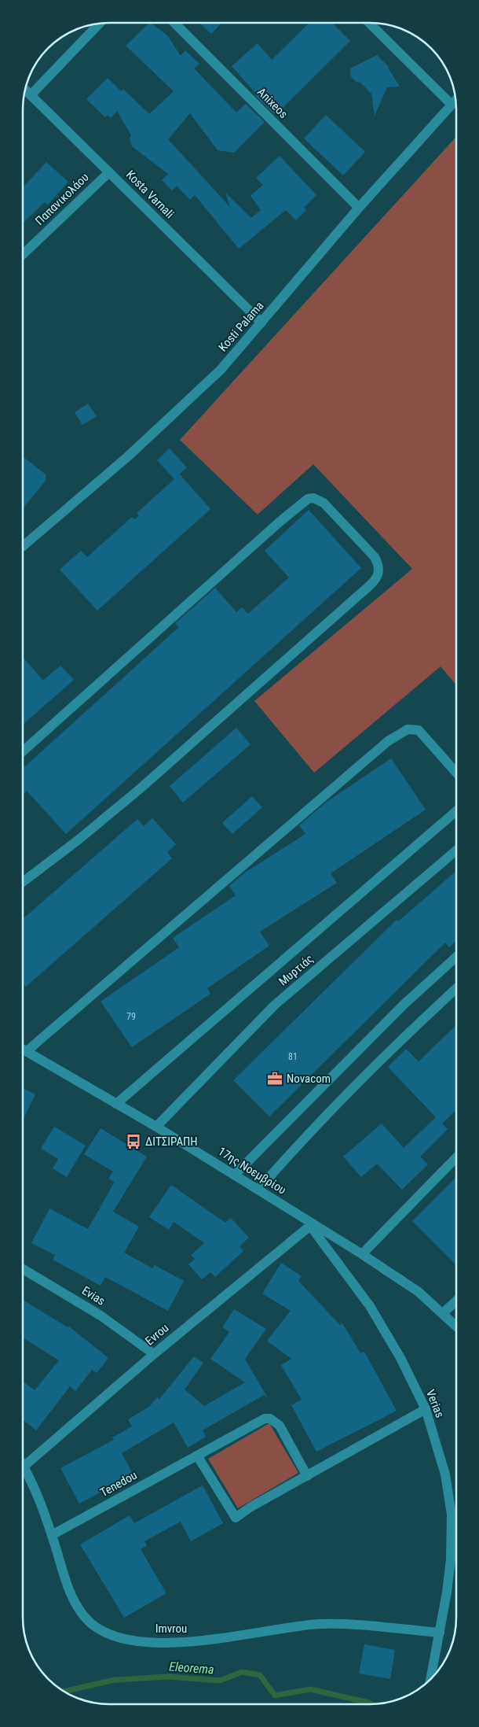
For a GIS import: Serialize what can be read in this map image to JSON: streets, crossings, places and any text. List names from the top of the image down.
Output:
{
  "streets": {
    "street": [
      "Anixeos",
      "Kosta Varnali",
      "Παπανικολάου",
      "Kosti Palama",
      "Μυρτιάς",
      "17ης Νοεμβρίου",
      "Evias",
      "Evrou",
      "Verias",
      "Tenedou",
      "Imvrou"
    ]
  },
  "crossings": [
    ["Anixeos", "Kosti Palama"],
    ["Kosta Varnali", "Παπανικολάου"],
    ["Kosta Varnali", "Kosti Palama"],
    ["Μυρτιάς", "17ης Νοεμβρίου"],
    ["Evias", "Evrou"],
    ["Evrou", "Verias"],
    ["Evrou", "Imvrou"],
    ["Verias", "Imvrou"],
    ["Tenedou", "Imvrou"]
  ],
  "water": ["Eleorema"],
  "places": {
    "office": ["Novacom"],
    "bus stop": ["ΔΙΤΣΙΡΑΠΗ"]
  },
  "house_numbers": ["79", "81"]
}
